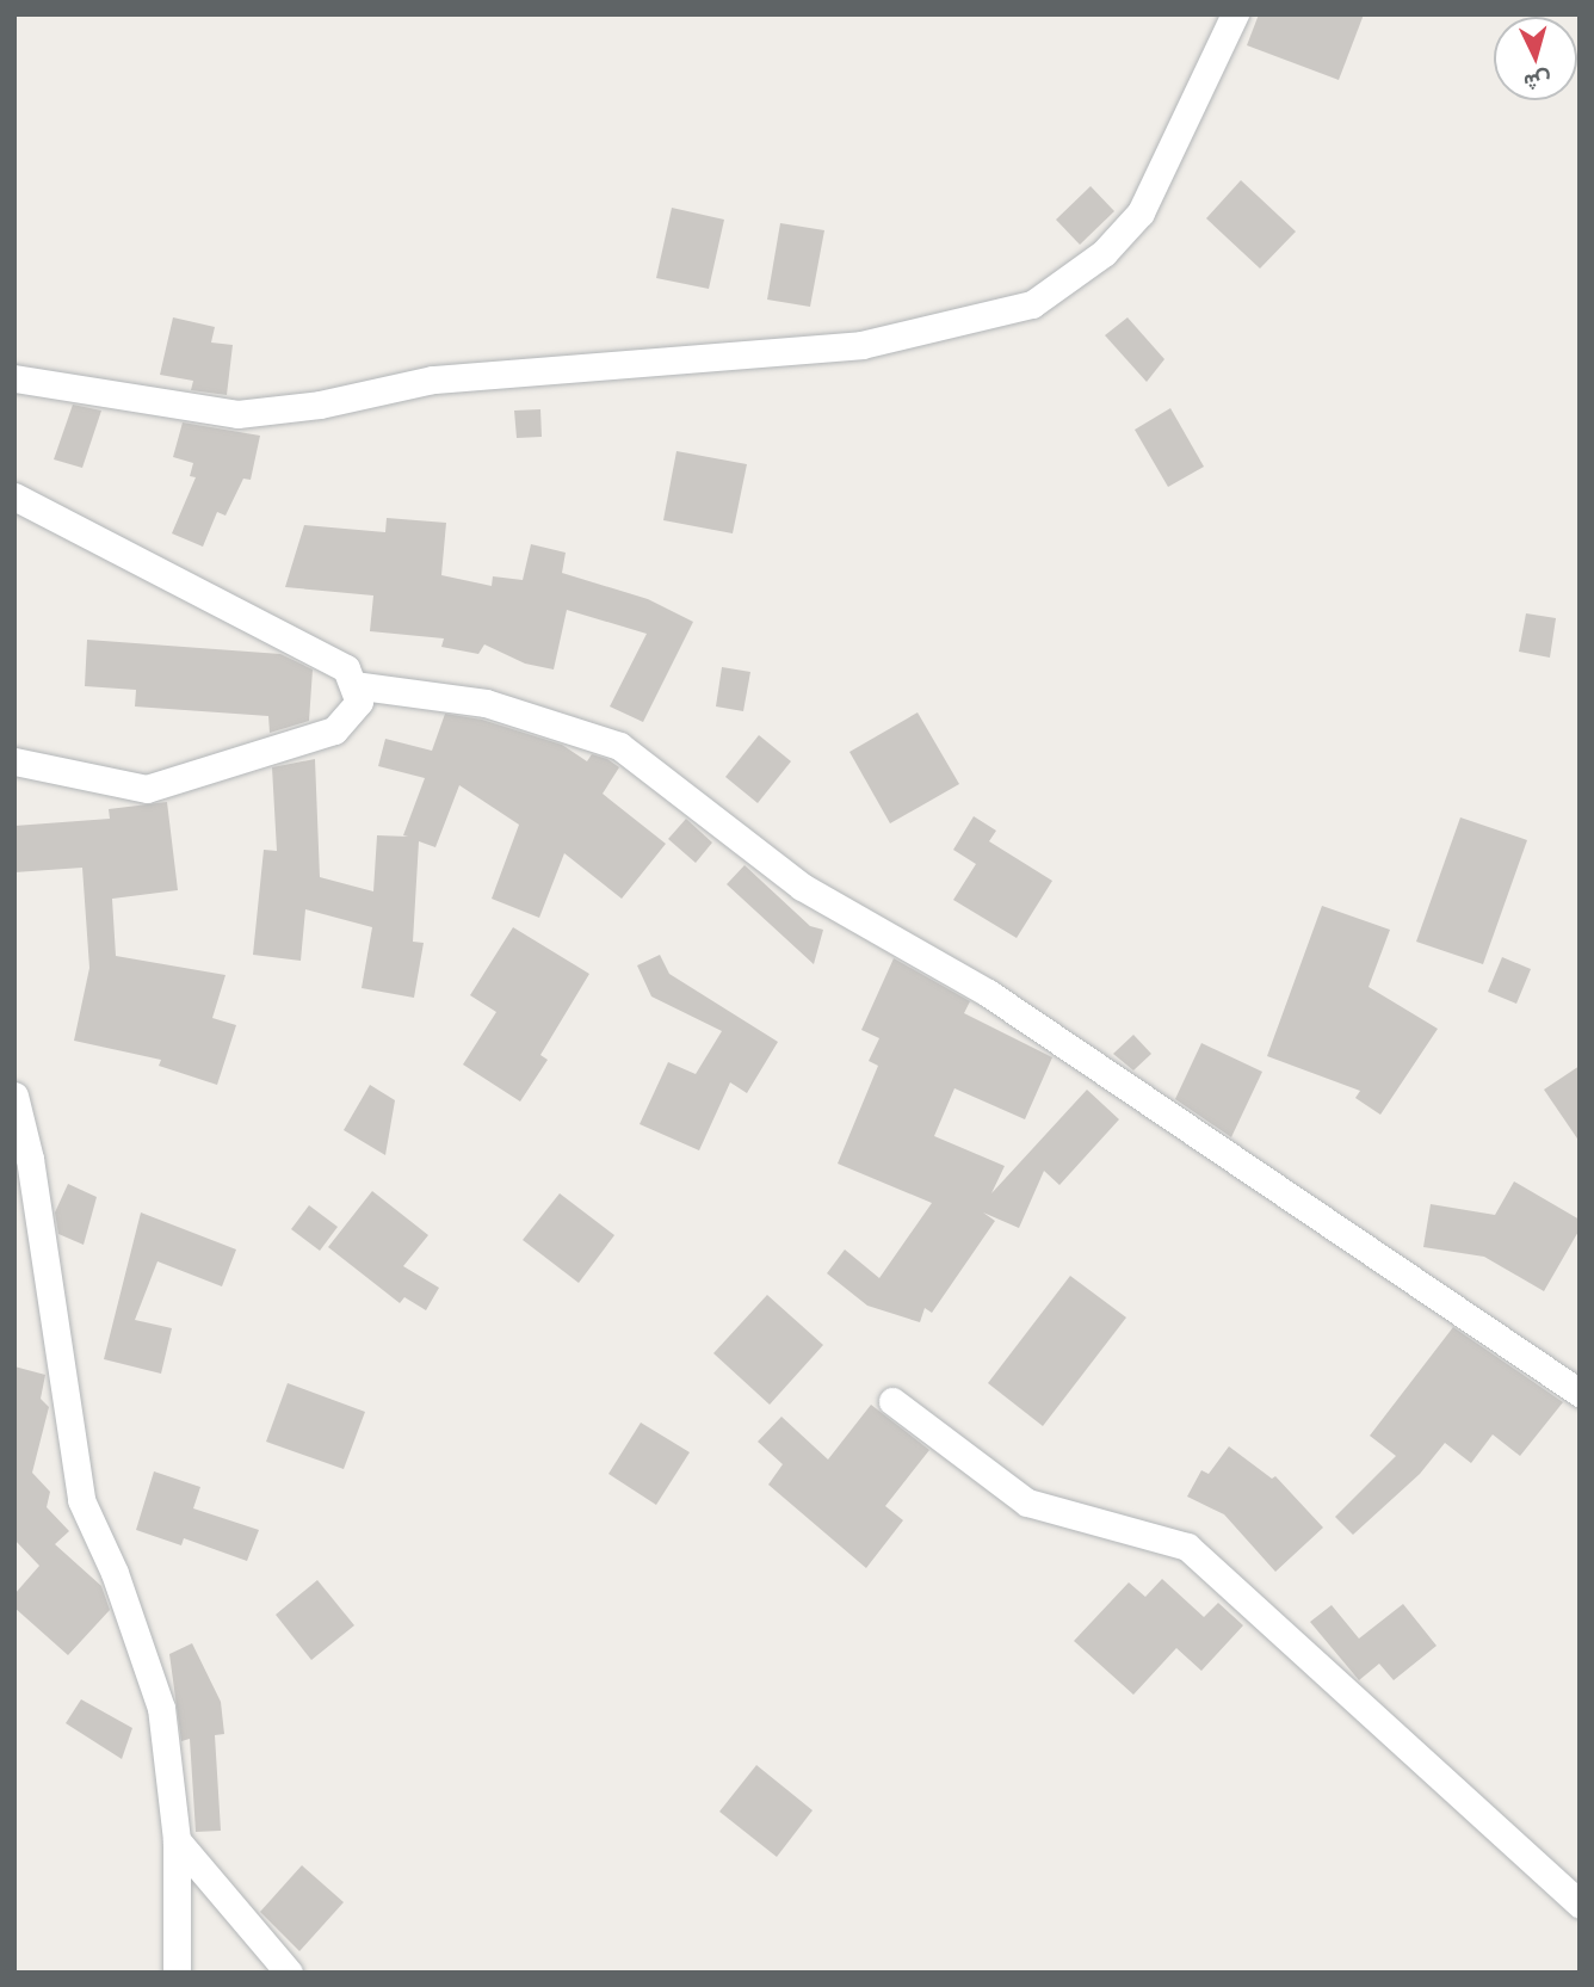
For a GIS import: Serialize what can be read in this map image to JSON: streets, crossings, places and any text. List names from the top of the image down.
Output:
{
  "north": "bottom"
}
